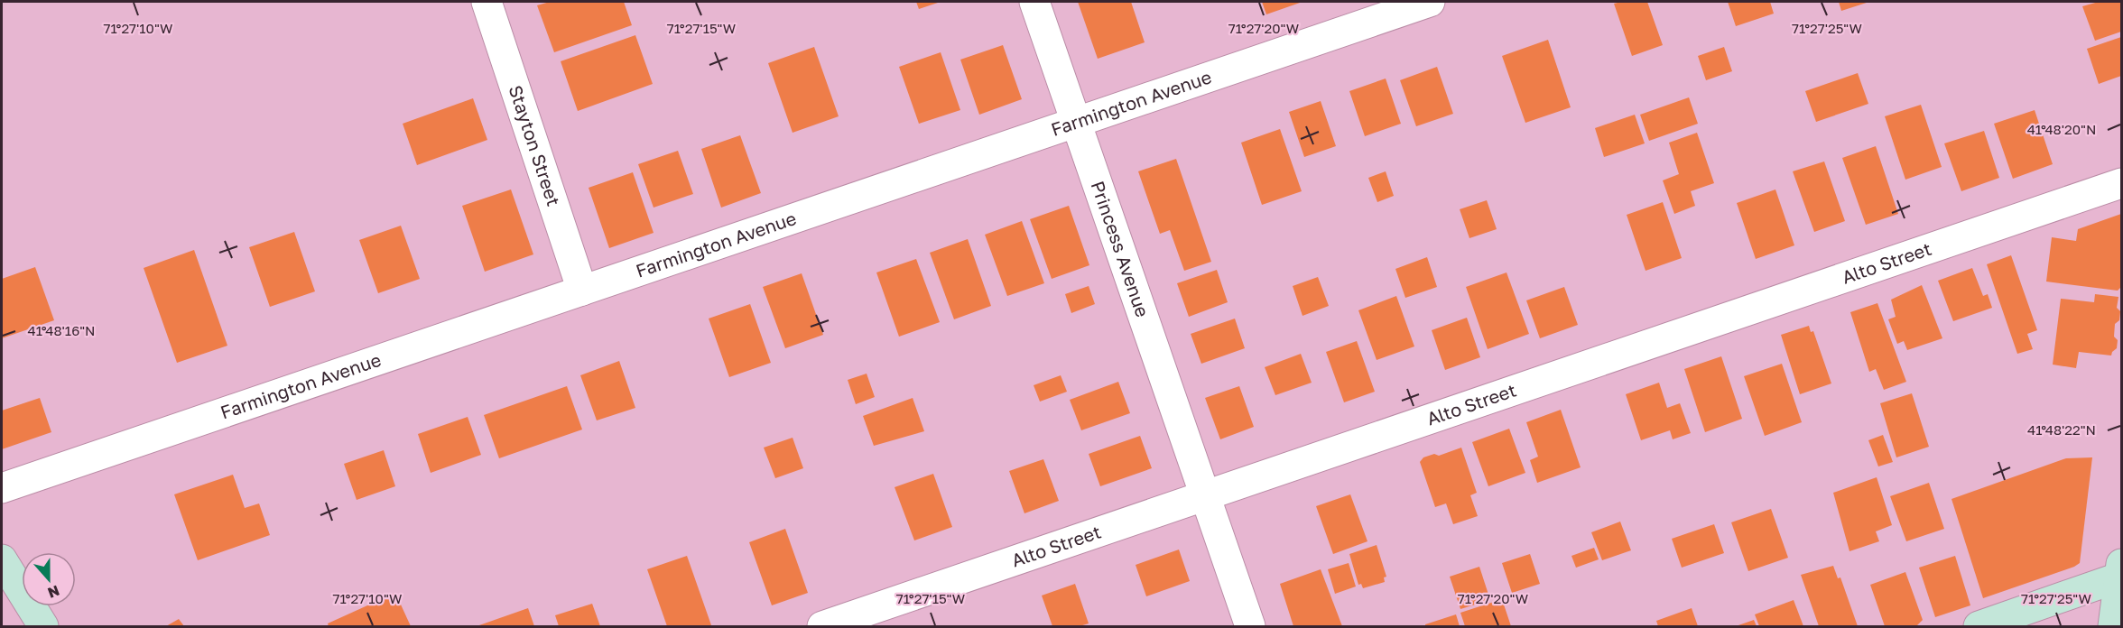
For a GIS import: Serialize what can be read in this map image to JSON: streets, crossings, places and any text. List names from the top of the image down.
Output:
{
  "streets": {
    "street": [
      "Farmington Avenue",
      "Stayton Street",
      "Princess Avenue",
      "Alto Street"
    ]
  },
  "crossings": [
    ["Farmington Avenue", "Stayton Street"],
    ["Farmington Avenue", "Princess Avenue"],
    ["Princess Avenue", "Alto Street"]
  ],
  "north": "bottom",
  "coordinates": [
    "71°27'10\"W",
    "71°27'15\"W",
    "71°27'20\"W",
    "71°27'25\"W",
    "41°48'20\"N",
    "41°48'16\"N",
    "41°48'22\"N"
  ]
}
